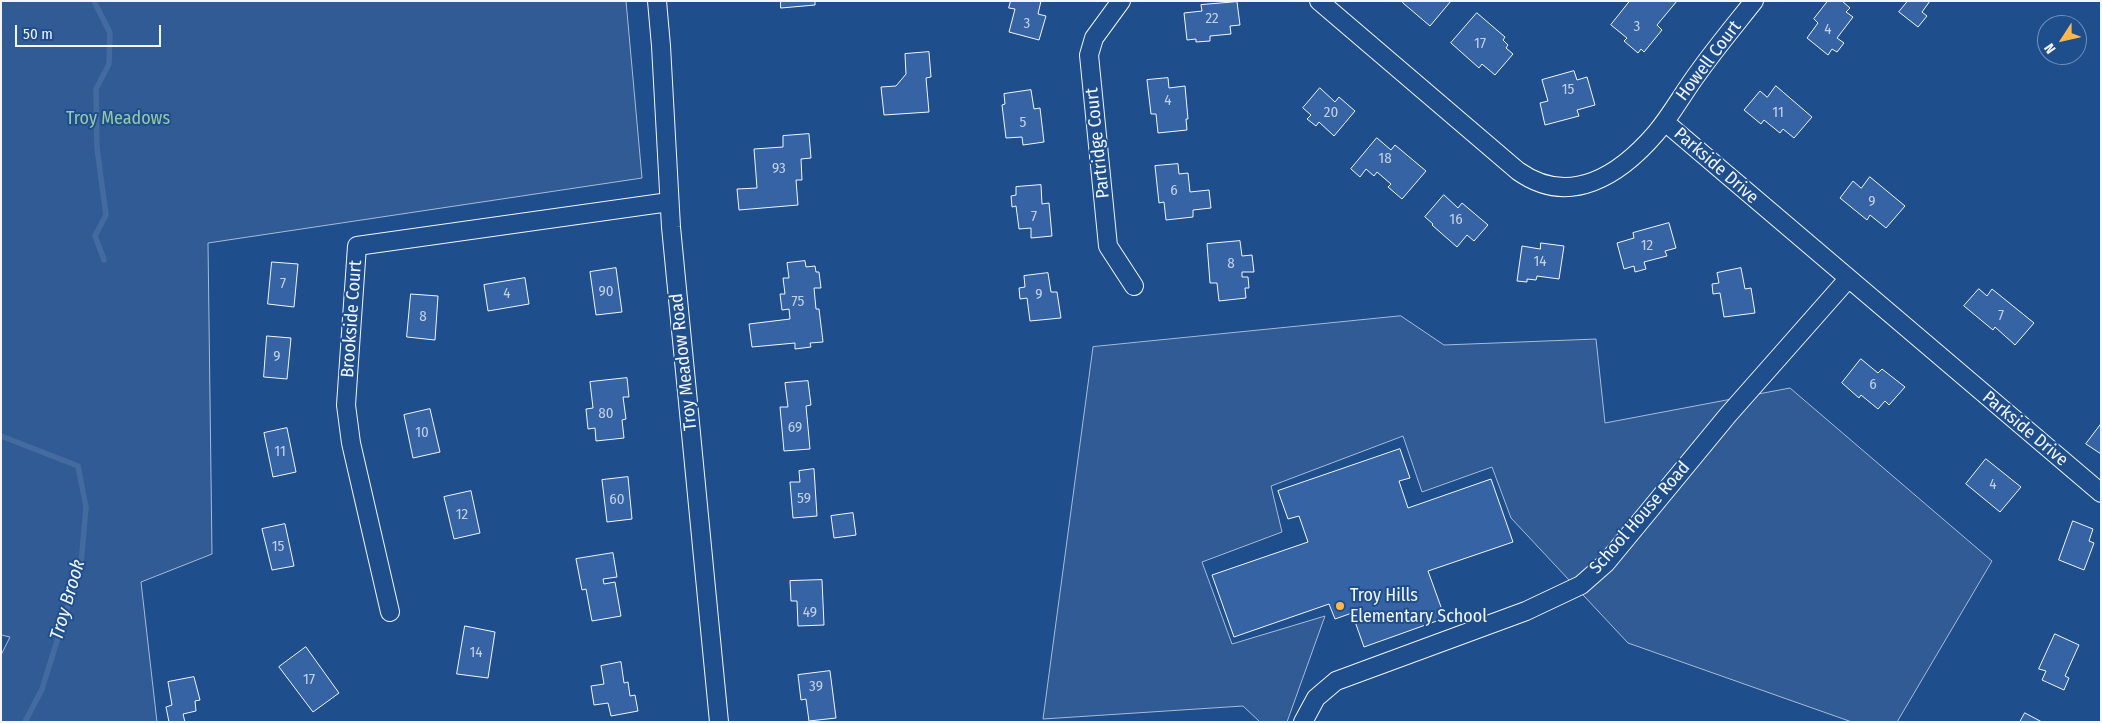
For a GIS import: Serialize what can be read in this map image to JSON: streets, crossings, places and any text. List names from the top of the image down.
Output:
{
  "streets": {
    "street": [
      "Howell Court",
      "Partridge Court",
      "Parkside Drive",
      "Brookside Court",
      "Troy Meadow Road",
      "School House Road"
    ]
  },
  "crossings": [
    ["Howell Court", "Parkside Drive"],
    ["Parkside Drive", "School House Road"],
    ["Brookside Court", "Troy Meadow Road"]
  ],
  "water": ["Troy Brook"],
  "parks": ["Troy Meadows"],
  "places": ["Troy Hills Elementary School"],
  "house_numbers": [
    "22",
    "3",
    "3",
    "4",
    "17",
    "15",
    "4",
    "20",
    "11",
    "5",
    "18",
    "93",
    "6",
    "9",
    "7",
    "16",
    "12",
    "14",
    "8",
    "7",
    "90",
    "4",
    "9",
    "75",
    "7",
    "8",
    "9",
    "6",
    "80",
    "69",
    "10",
    "11",
    "4",
    "59",
    "60",
    "12",
    "15",
    "49",
    "14",
    "17",
    "39"
  ],
  "scale_bar": "50 m",
  "north": "bottom left"
}
